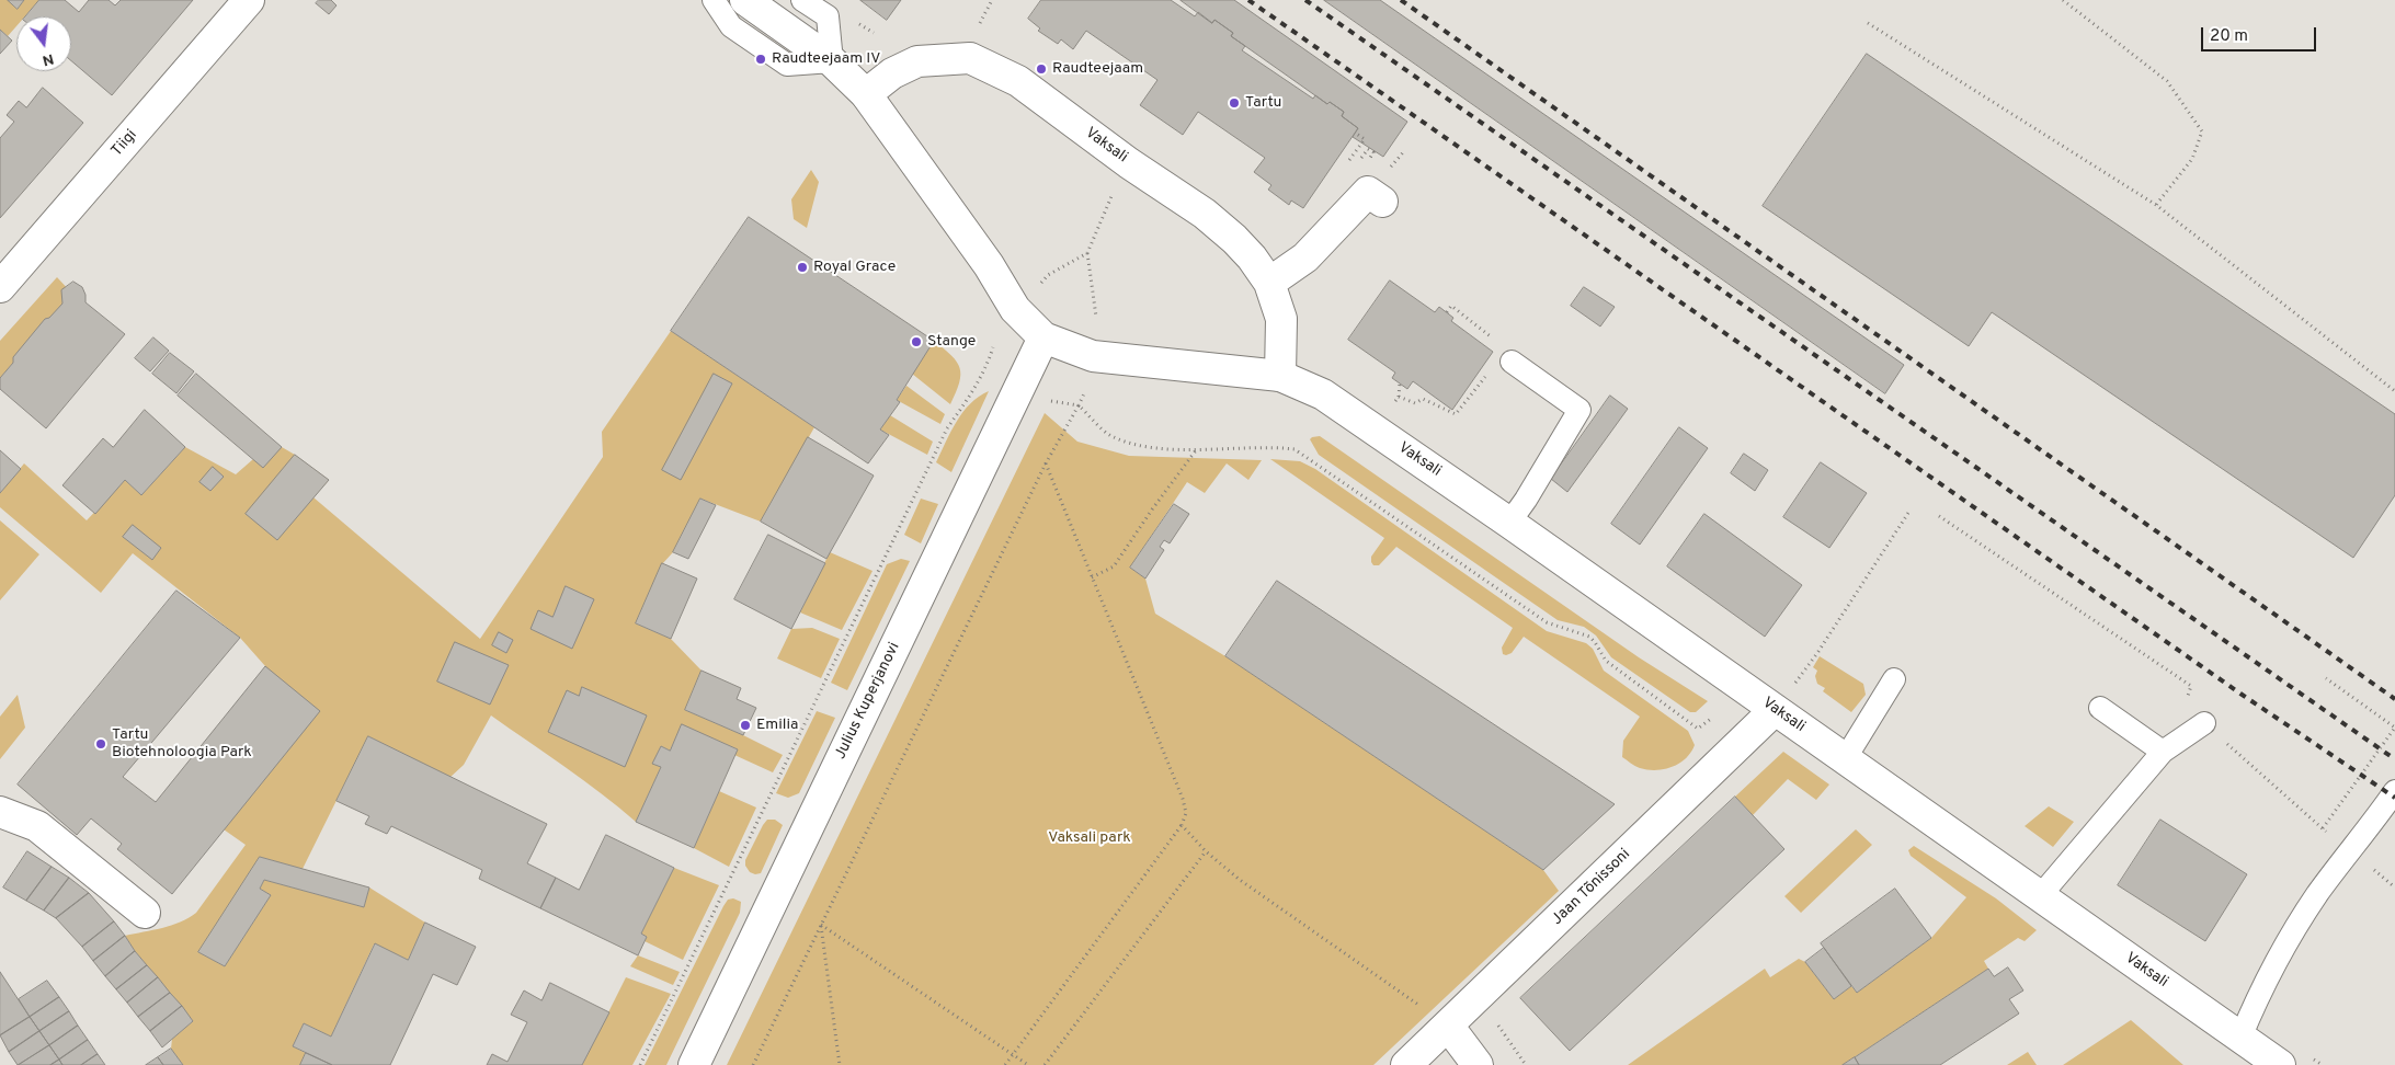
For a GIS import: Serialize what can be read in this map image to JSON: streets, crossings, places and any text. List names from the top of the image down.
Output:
{
  "streets": {
    "street": [
      "Tiigi",
      "Vaksali",
      "Julius Kuperjanovi",
      "Jaan Tõnissoni"
    ]
  },
  "crossings": [
    ["Vaksali", "Julius Kuperjanovi"],
    ["Vaksali", "Jaan Tõnissoni"]
  ],
  "parks": ["Vaksali park"],
  "places": [
    "Raudteejaam IV",
    "Raudteejaam",
    "Tartu",
    "Royal Grace",
    "Stange",
    "Emilia",
    "Tartu Biotehnoloogia Park"
  ],
  "scale_bar": "20 m",
  "north": "bottom"
}
